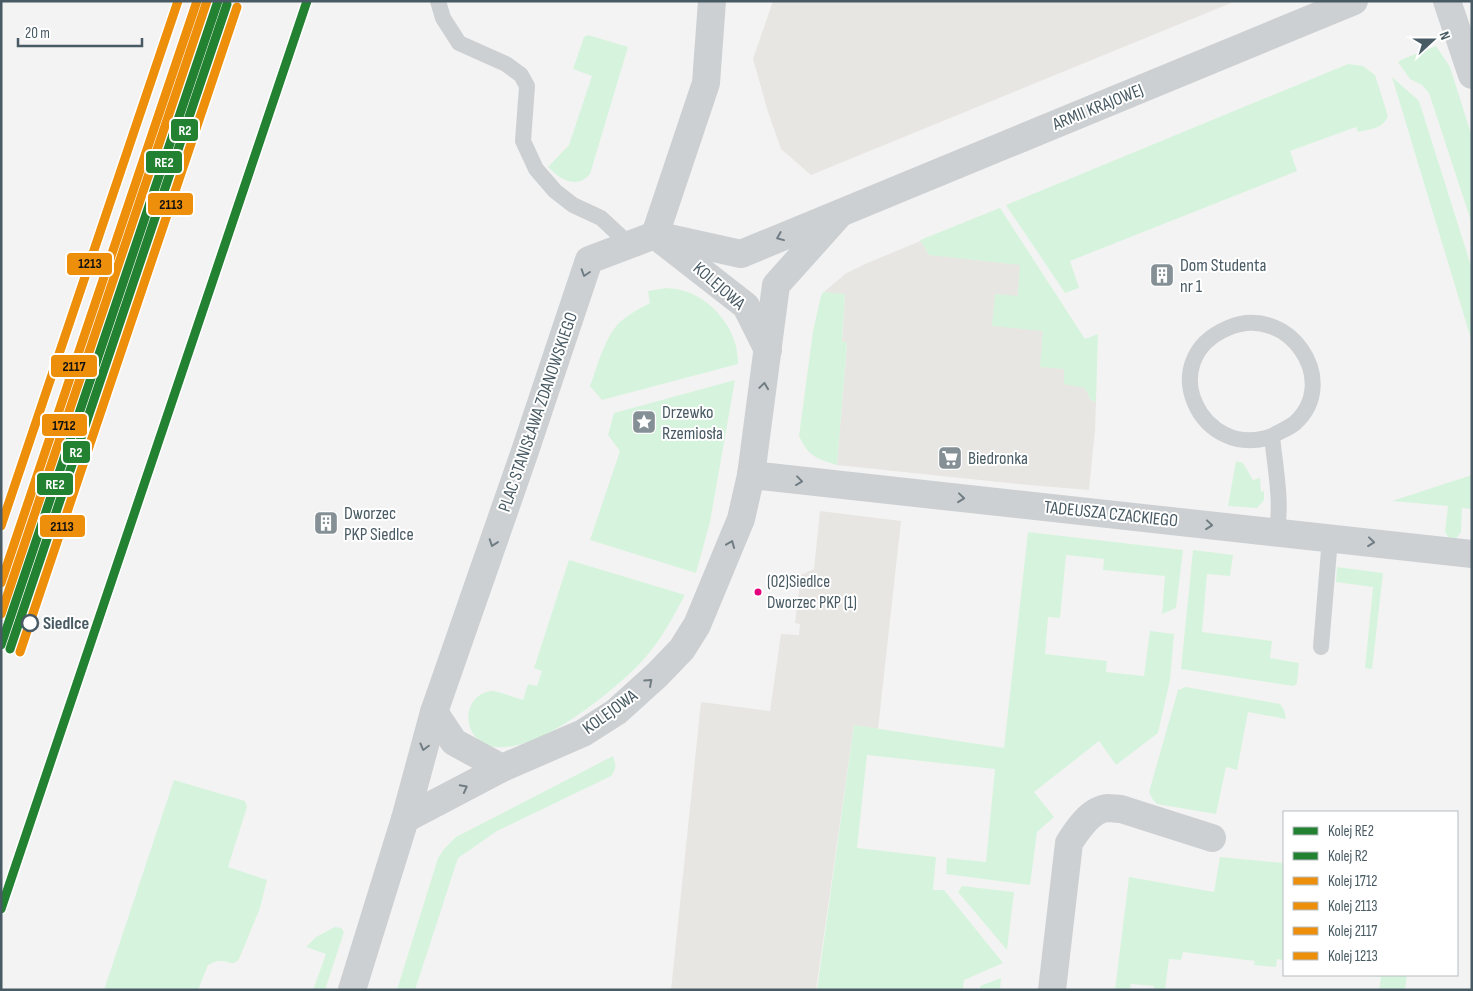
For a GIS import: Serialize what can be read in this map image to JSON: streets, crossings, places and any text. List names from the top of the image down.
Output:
{
  "streets": {
    "street": [
      "ARMII KRAJOWEJ",
      "KOLEJOWA",
      "PLAC STANISŁAWA ZDANOWSKIEGO",
      "TADEUSZA CZACKIEGO"
    ]
  },
  "crossings": [
    ["ARMII KRAJOWEJ", "KOLEJOWA"],
    ["KOLEJOWA", "PLAC STANISŁAWA ZDANOWSKIEGO"],
    ["KOLEJOWA", "TADEUSZA CZACKIEGO"]
  ],
  "one_way": ["KOLEJOWA", "PLAC STANISŁAWA ZDANOWSKIEGO", "TADEUSZA CZACKIEGO"],
  "places": {
    "building": ["Dom Studenta nr 1", "Dworzec PKP Siedlce"],
    "place": ["Drzewko Rzemiosła"],
    "supermarket": ["Biedronka"],
    "other": ["(02)Siedlce Dworzec PKP (1)", "Siedlce"]
  },
  "lines": [
    "rail line RE2",
    "rail line 1712",
    "rail line 2117",
    "rail line 1213",
    "rail line R2",
    "rail line 2113"
  ],
  "legend": [
    "Kolej RE2",
    "Kolej R2",
    "Kolej 1712",
    "Kolej 2113",
    "Kolej 2117",
    "Kolej 1213"
  ],
  "scale_bar": "20 m",
  "north": "right"
}
